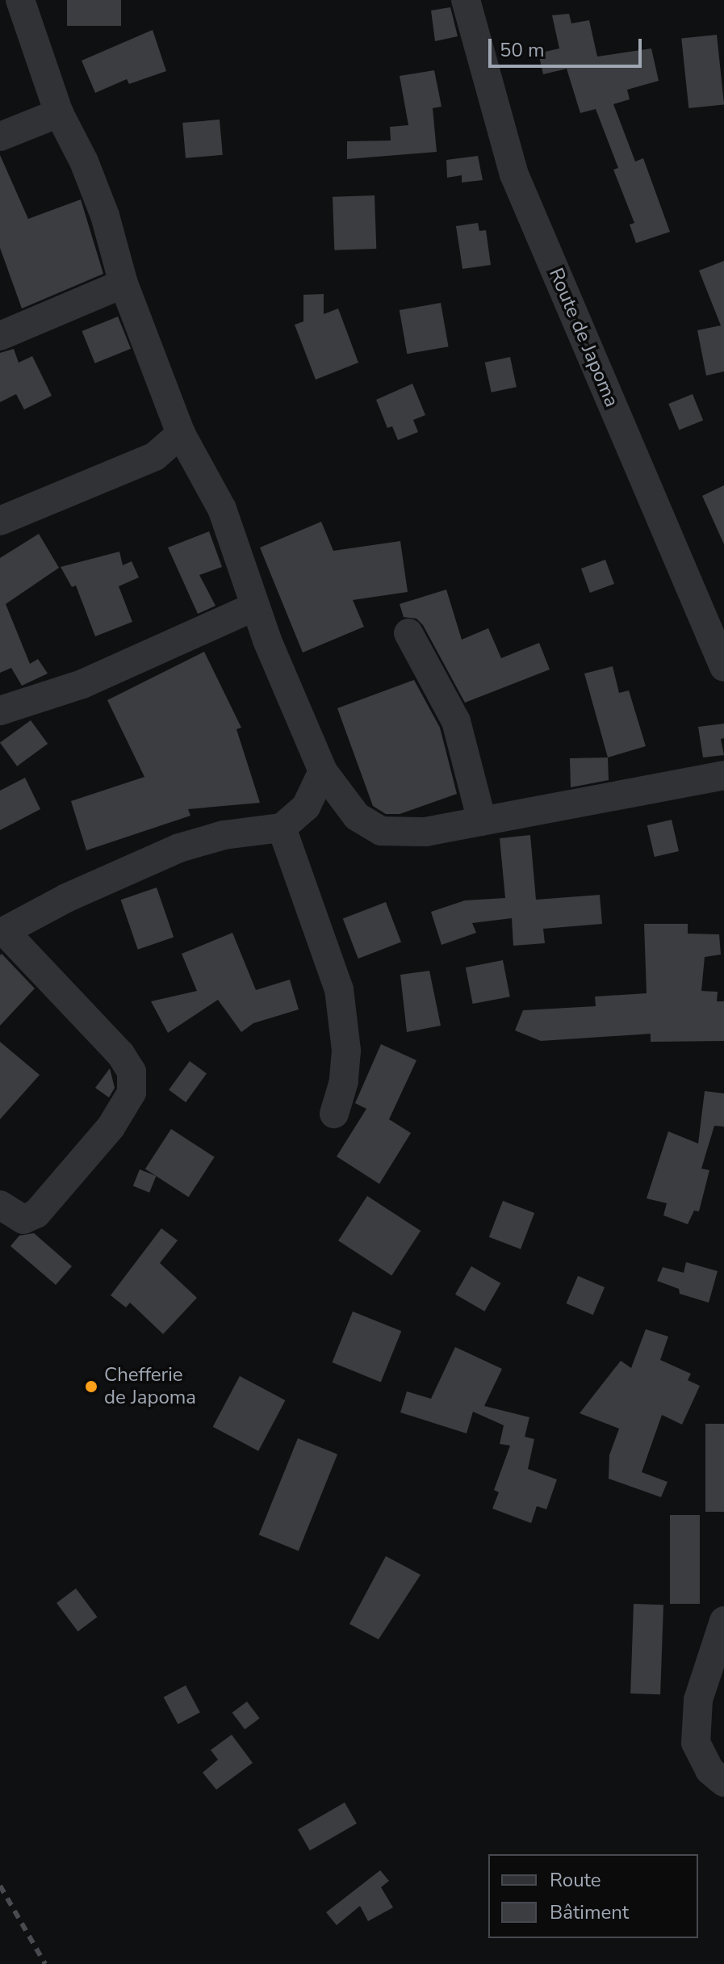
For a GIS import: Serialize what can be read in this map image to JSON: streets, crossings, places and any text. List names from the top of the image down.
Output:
{
  "streets": {
    "street": ["Route de Japoma"]
  },
  "places": ["Chefferie de Japoma"],
  "legend": ["Route", "Bâtiment"],
  "scale_bar": "50 m"
}
